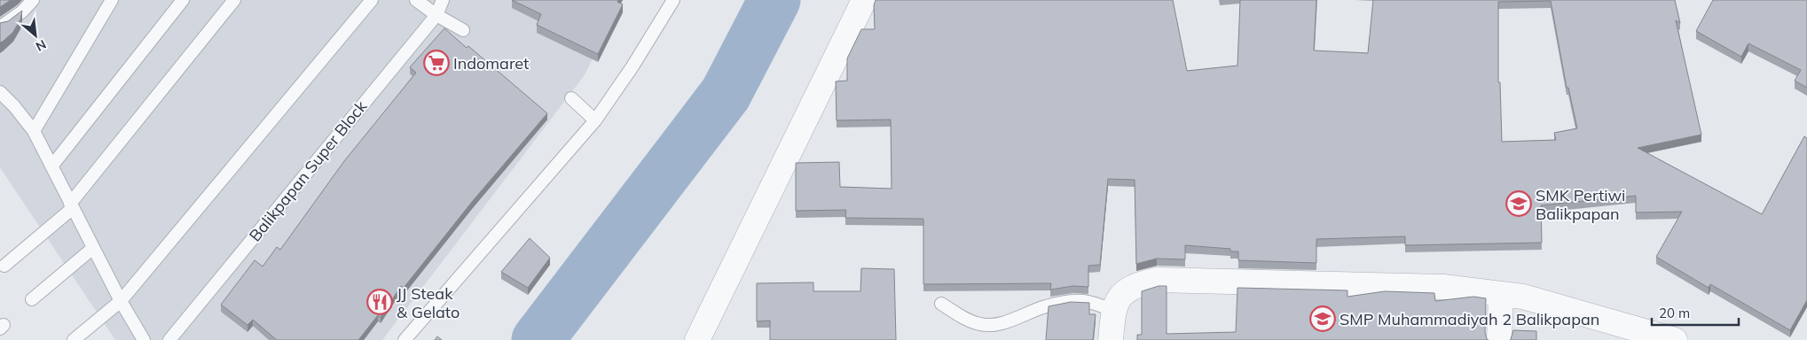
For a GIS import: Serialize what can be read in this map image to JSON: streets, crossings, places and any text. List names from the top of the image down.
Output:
{
  "streets": {
    "lane": ["Balikpapan Super Block"]
  },
  "places": {
    "supermarket": ["Indomaret"],
    "school or university": ["SMK Pertiwi Balikpapan", "SMP Muhammadiyah 2 Balikpapan"],
    "restaurant": ["JJ Steak & Gelato"]
  },
  "scale_bar": "20 m",
  "north": "bottom right"
}
